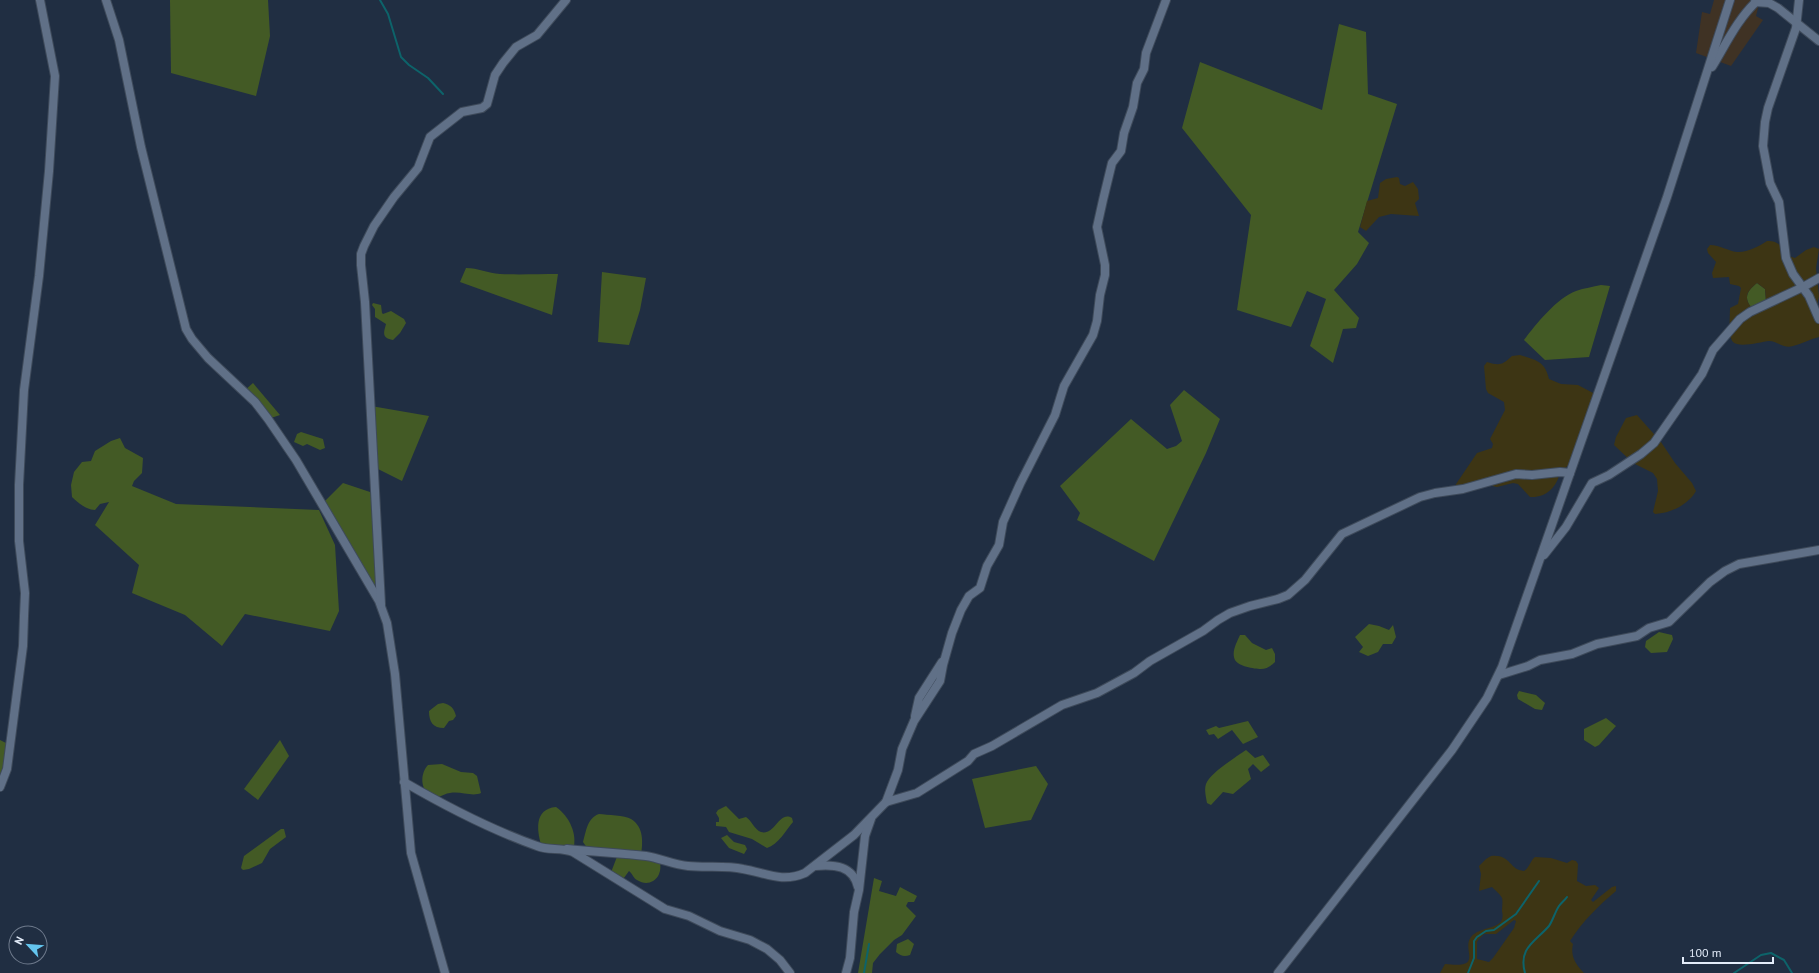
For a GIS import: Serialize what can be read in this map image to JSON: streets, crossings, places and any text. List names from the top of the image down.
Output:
{
  "scale_bar": "100 m",
  "north": "top left"
}
